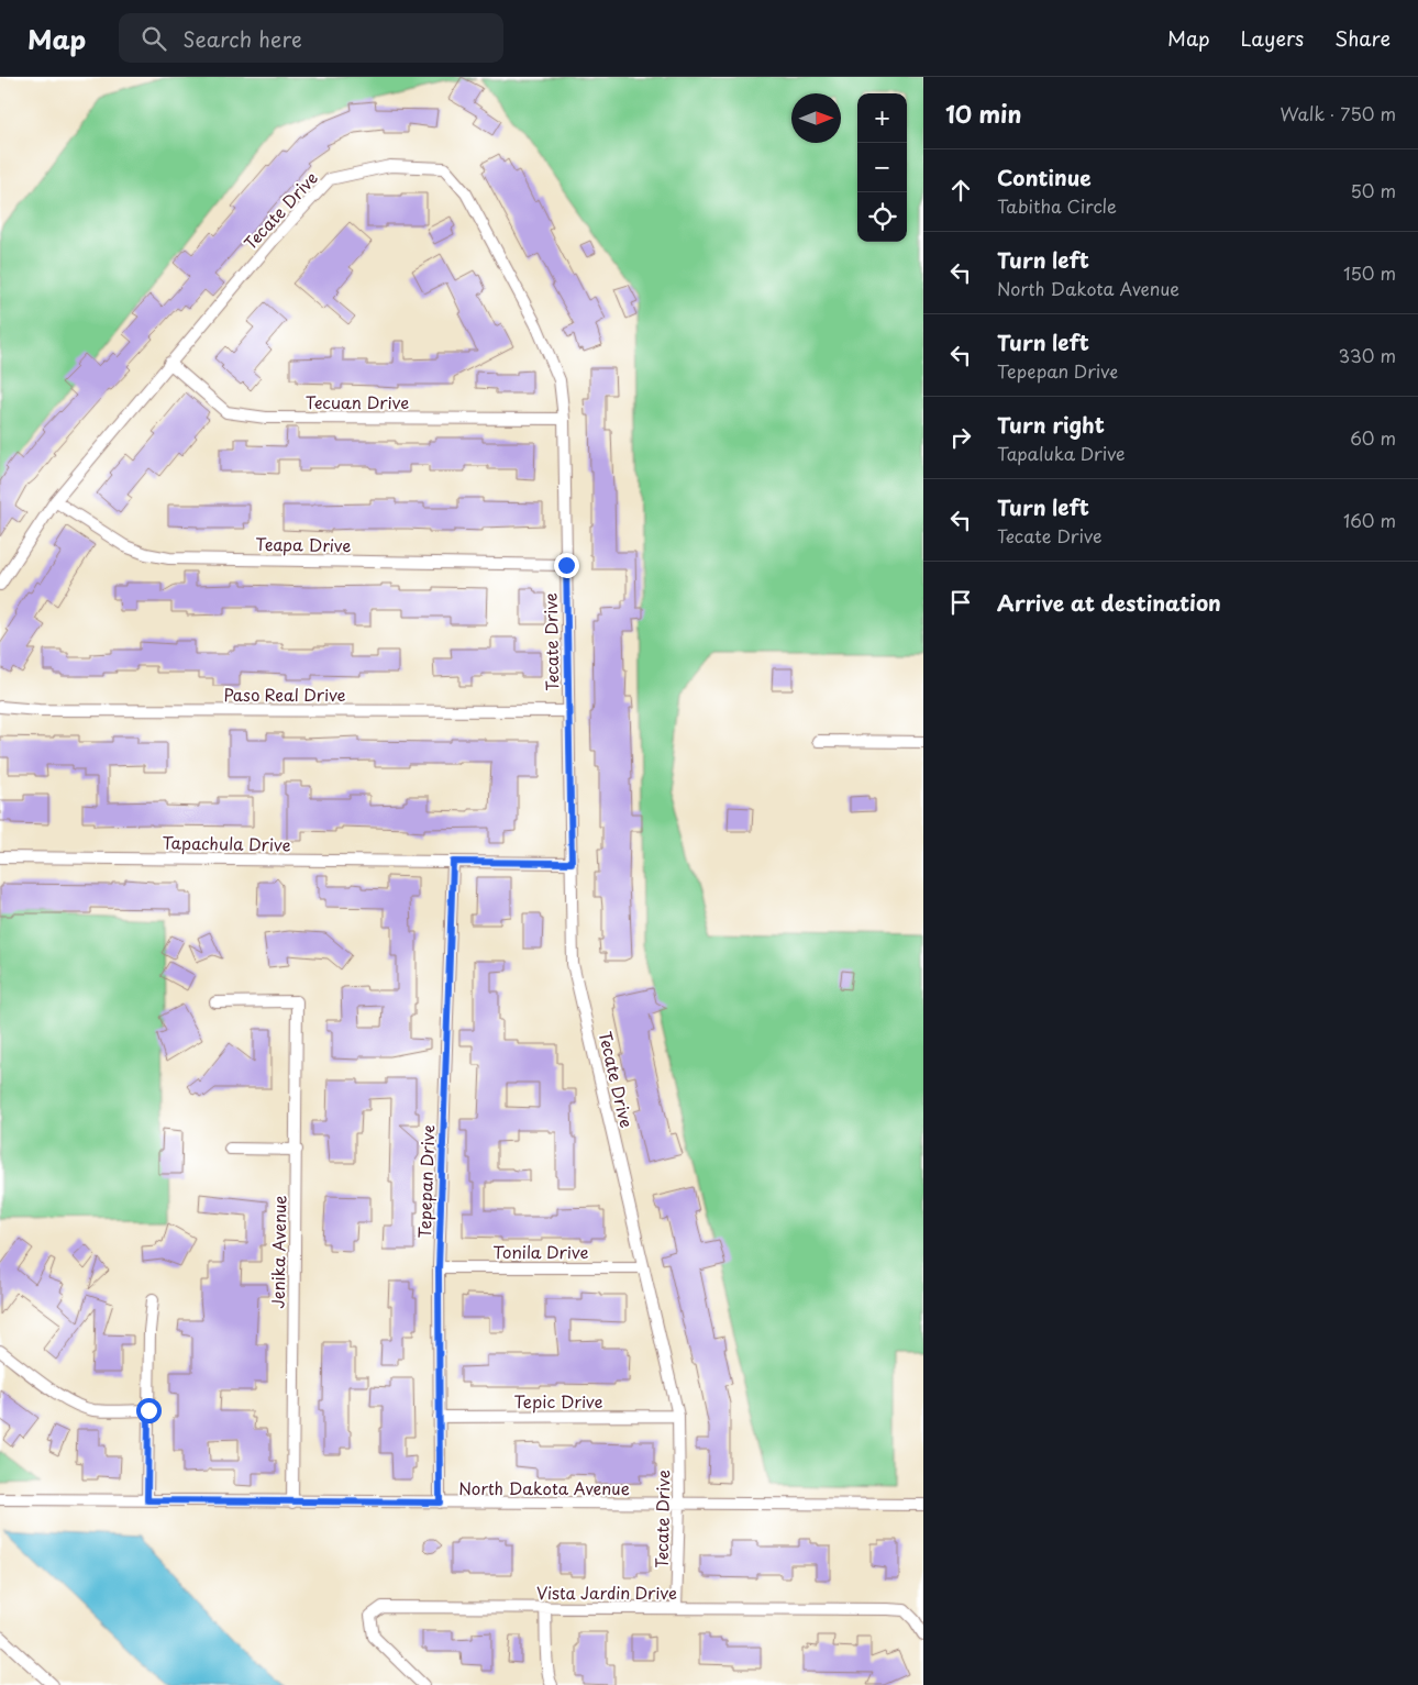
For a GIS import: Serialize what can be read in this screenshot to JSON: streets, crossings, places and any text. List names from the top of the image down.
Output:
{
  "streets": {
    "street": [
      "Tecate Drive",
      "Tecuan Drive",
      "Teapa Drive",
      "Paso Real Drive",
      "Tapachula Drive",
      "Tepepan Drive",
      "Tonila Drive",
      "Jenika Avenue",
      "Tepic Drive",
      "North Dakota Avenue",
      "Vista Jardin Drive"
    ]
  },
  "crossings": [
    ["Tecate Drive", "Tecuan Drive"],
    ["Tecate Drive", "Teapa Drive"],
    ["Tecate Drive", "Paso Real Drive"],
    ["Tecate Drive", "Tapachula Drive"],
    ["Tecate Drive", "Tonila Drive"],
    ["Tecate Drive", "Tepic Drive"],
    ["Tecate Drive", "North Dakota Avenue"],
    ["Tecate Drive", "Vista Jardin Drive"],
    ["Tapachula Drive", "Tepepan Drive"],
    ["Tepepan Drive", "Tonila Drive"],
    ["Tepepan Drive", "Tepic Drive"],
    ["Tepepan Drive", "North Dakota Avenue"],
    ["Jenika Avenue", "North Dakota Avenue"]
  ],
  "north": "right",
  "page": {
    "header": "Map",
    "search": "Search here",
    "nav": ["Map", "Layers", "Share"],
    "heading": ["10 min", "Walk · 750 m"],
    "map_buttons": ["+", "−"],
    "list": [
      ["Continue", "Tabitha Circle", "50 m"],
      ["Turn left", "North Dakota Avenue", "150 m"],
      ["Turn left", "Tepepan Drive", "330 m"],
      ["Turn right", "Tapaluka Drive", "60 m"],
      ["Turn left", "Tecate Drive", "160 m"],
      "Arrive at destination"
    ]
  }
}
